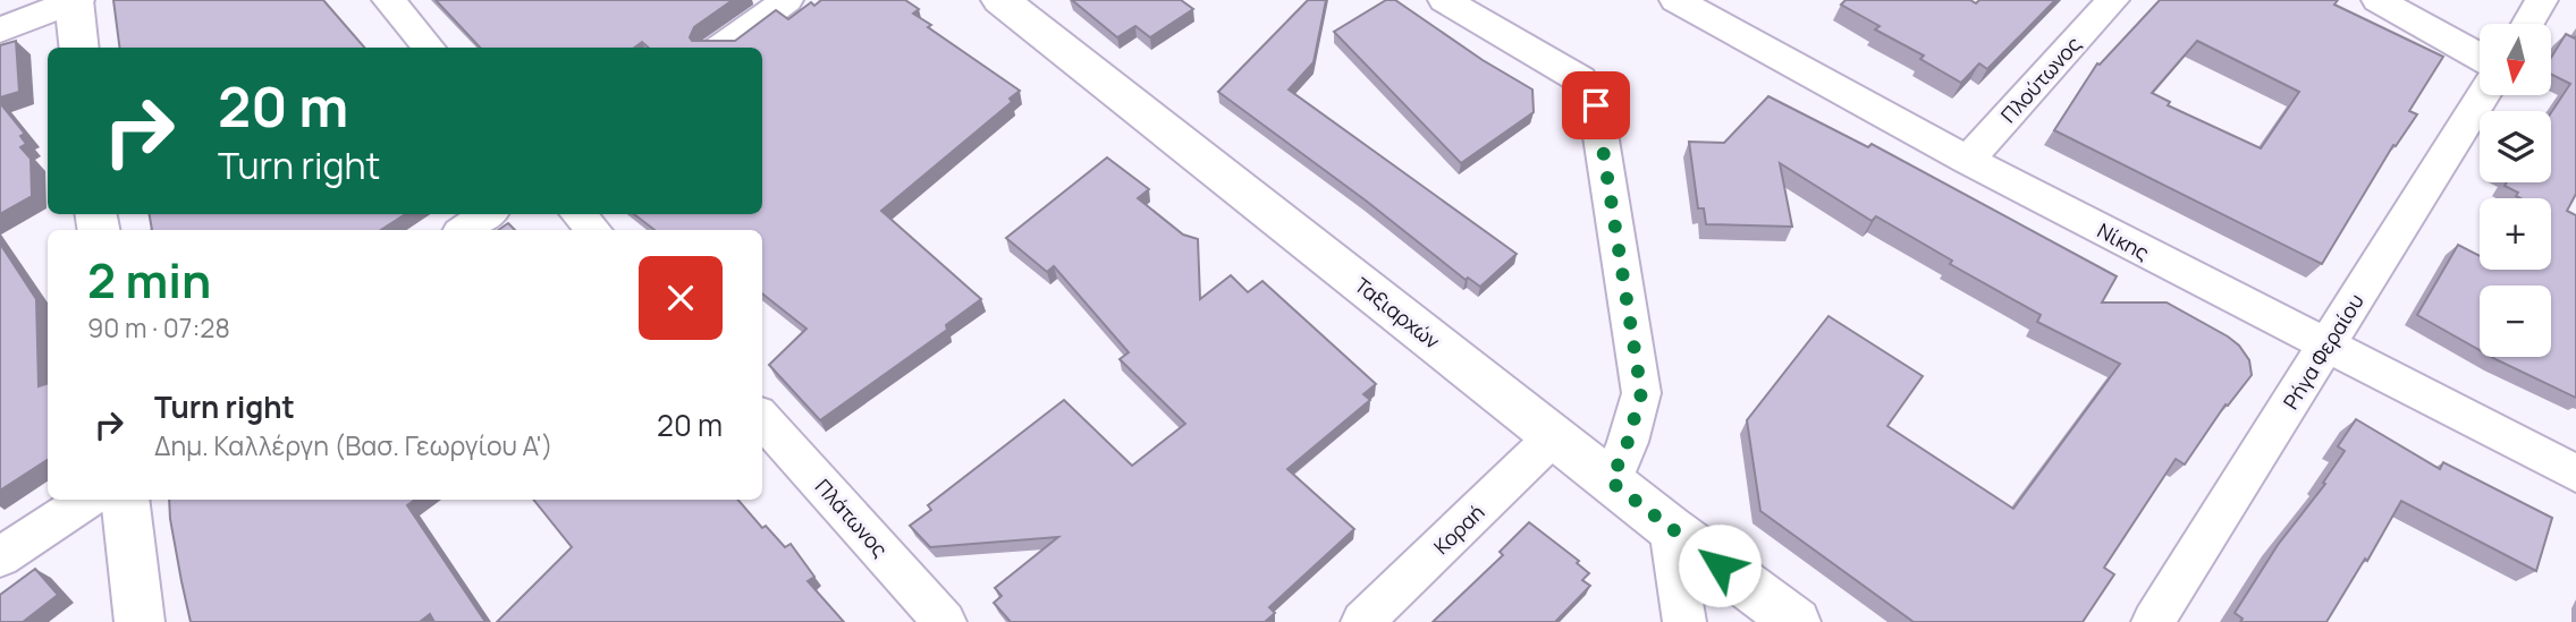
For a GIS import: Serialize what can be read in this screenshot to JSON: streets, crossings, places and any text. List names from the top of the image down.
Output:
{
  "streets": {
    "street": [
      "Πλούτωνος",
      "Νίκης",
      "Ταξιαρχών",
      "Ρήγα Φεραίου",
      "Πλάτωνος",
      "Κοραή"
    ]
  },
  "crossings": [
    ["Πλούτωνος", "Νίκης"],
    ["Νίκης", "Ρήγα Φεραίου"],
    ["Ταξιαρχών", "Κοραή"]
  ],
  "north": "bottom",
  "page": {
    "map_buttons": ["+", "−"],
    "turn": ["20 m", "Turn right"],
    "heading": ["2 min", "90 m · 07:28"],
    "list": [
      {
        "name": "Turn right",
        "note": "Δημ. Καλλέργη (Βασ. Γεωργίου Α')",
        "value": "20 m"
      }
    ]
  }
}
